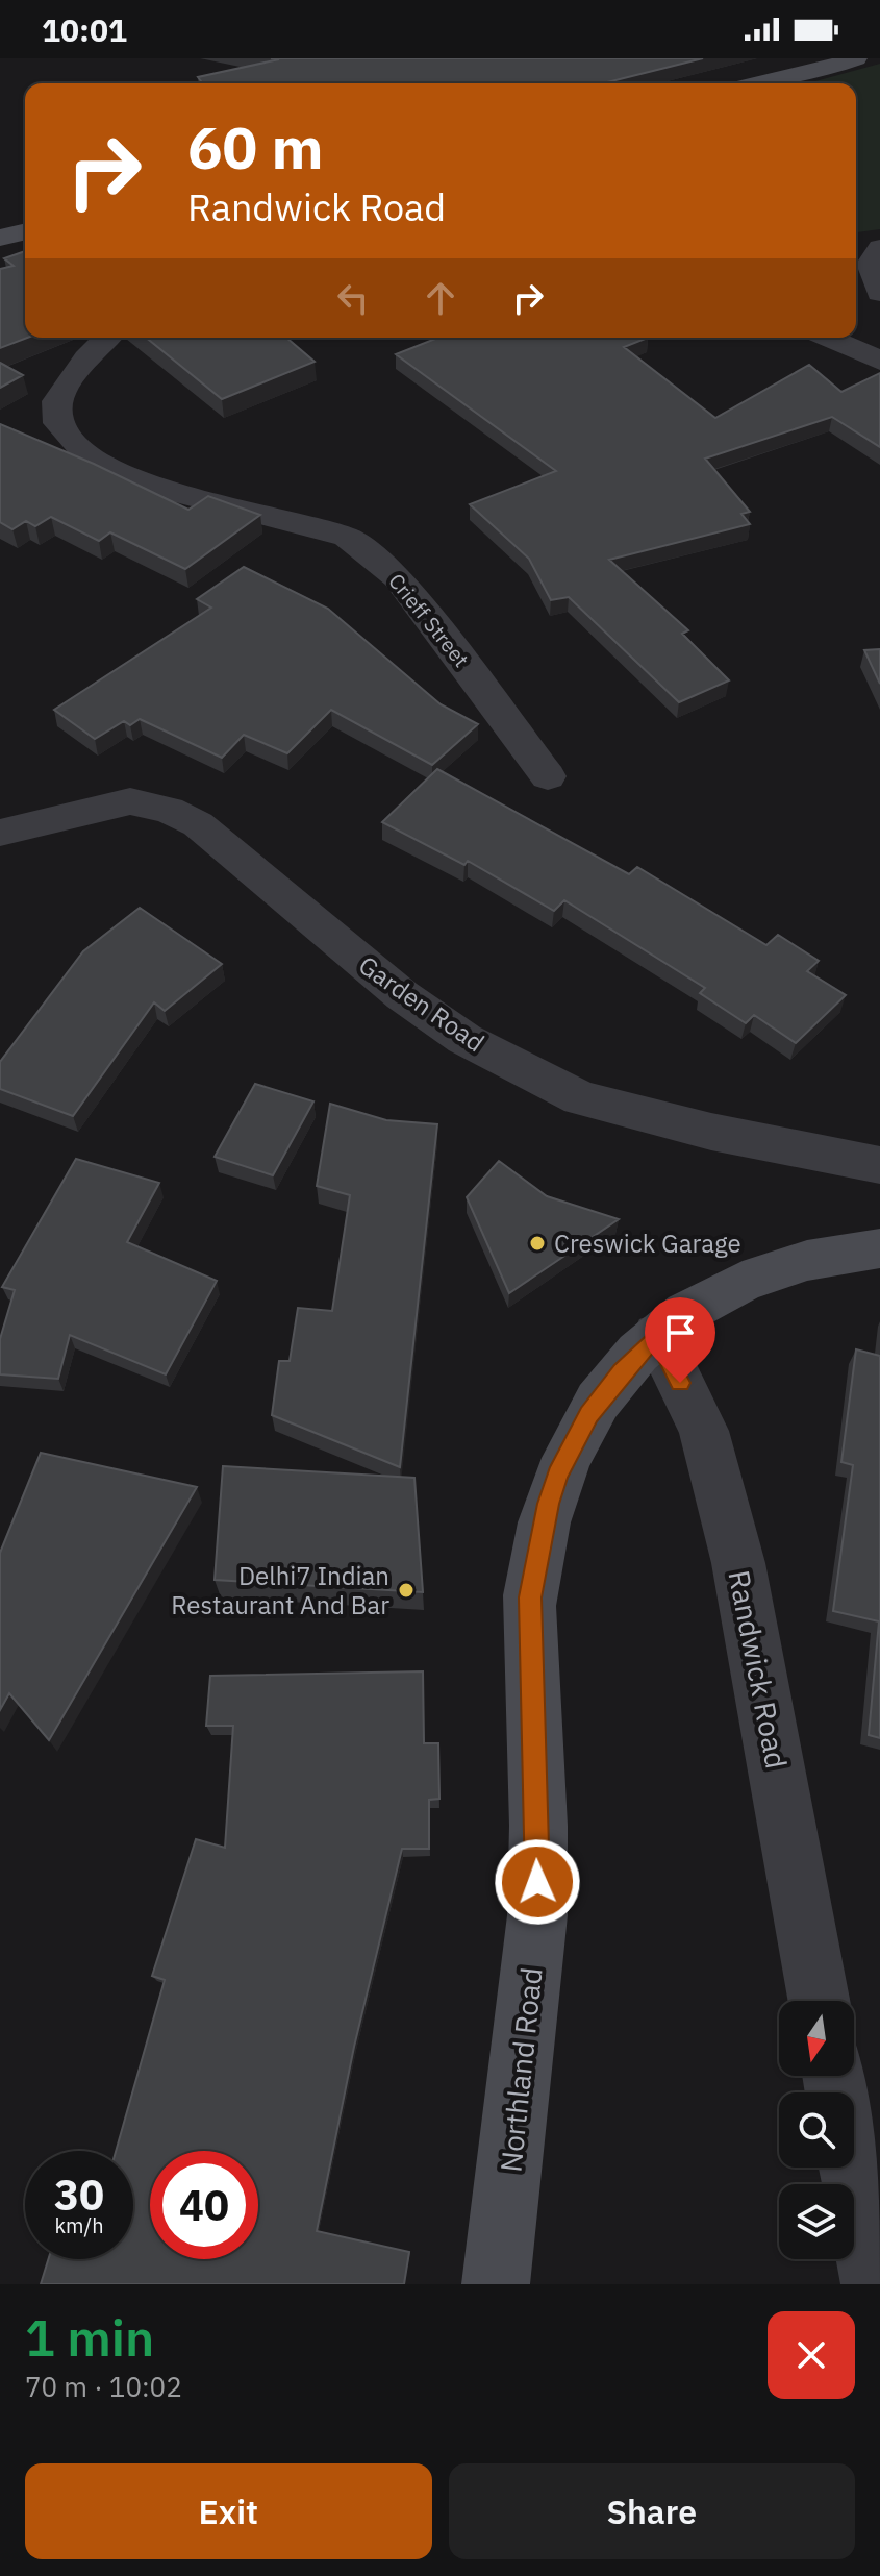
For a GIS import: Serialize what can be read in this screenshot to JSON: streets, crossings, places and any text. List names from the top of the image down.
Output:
{
  "streets": {
    "street": [
      "Crieff Street",
      "Garden Road",
      "Randwick Road",
      "Northland Road"
    ]
  },
  "crossings": [
    ["Randwick Road", "Northland Road"]
  ],
  "places": ["Creswick Garage", "Delhi7 Indian Restaurant And Bar"],
  "north": "bottom",
  "page": {
    "status": "10:01",
    "turn": ["60 m", "Randwick Road"],
    "speed": "30 km/h",
    "limit": "40",
    "heading": ["1 min", "70 m · 10:02"],
    "buttons": ["Exit", "Share"]
  }
}
